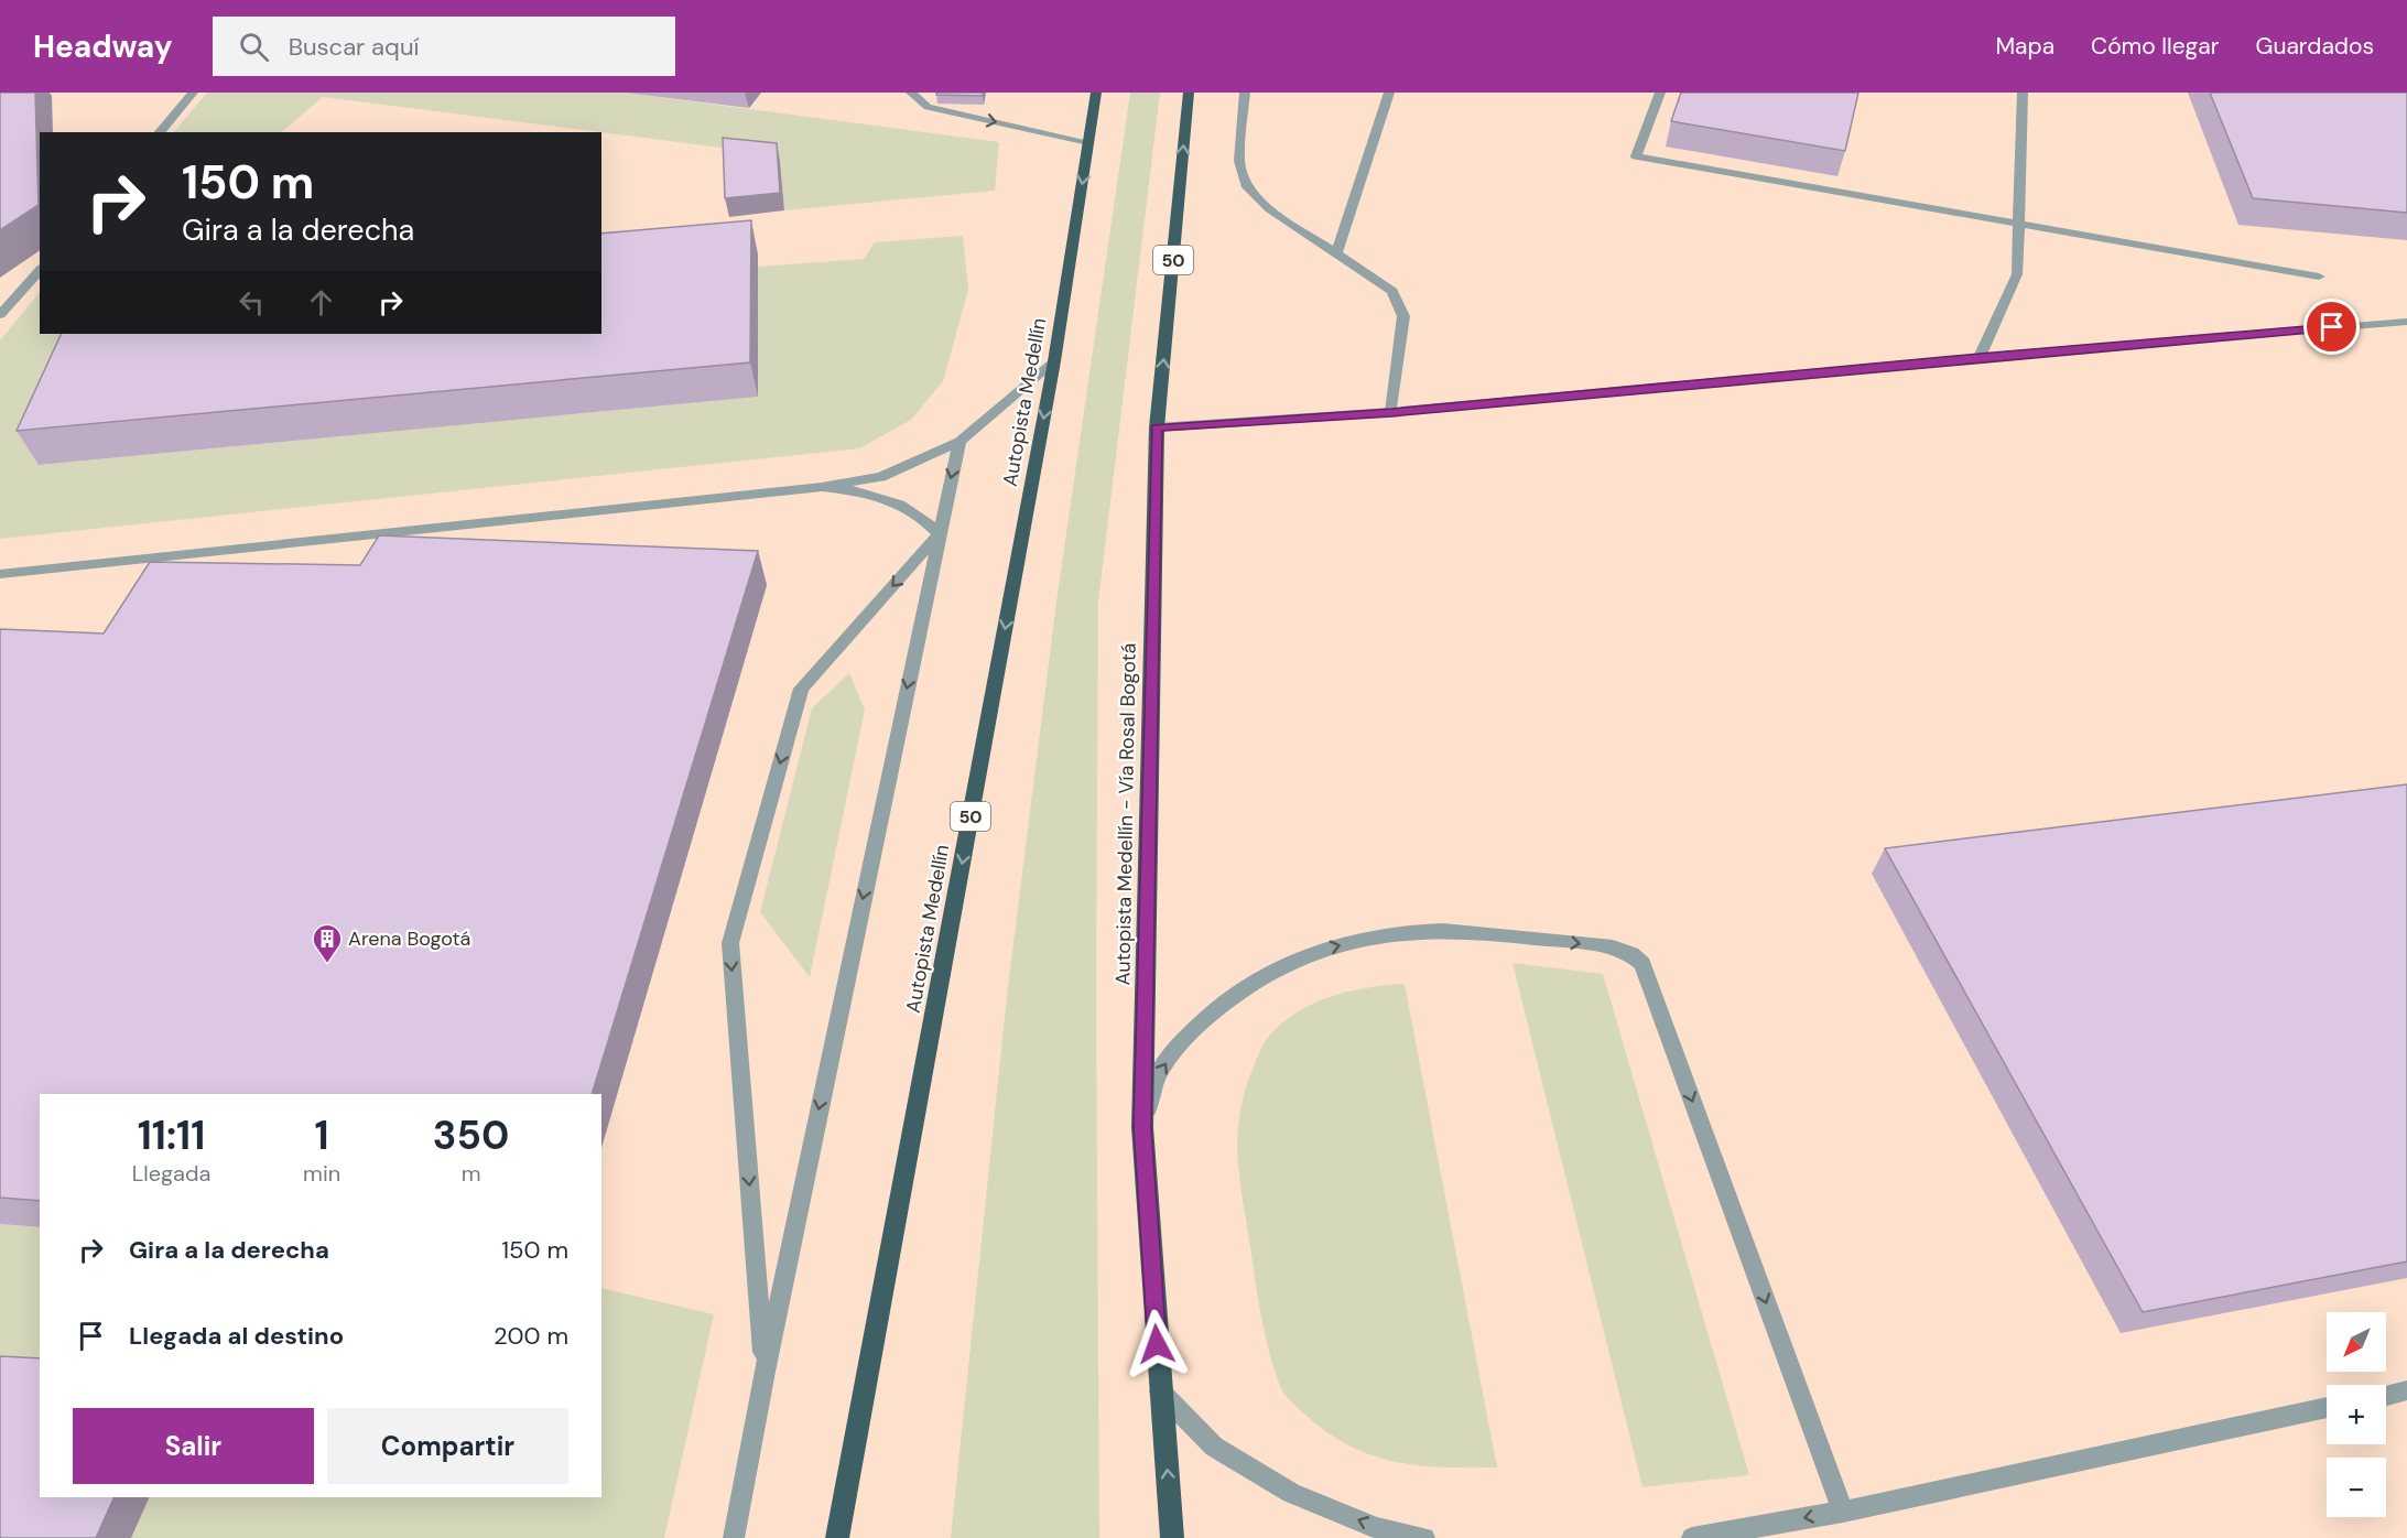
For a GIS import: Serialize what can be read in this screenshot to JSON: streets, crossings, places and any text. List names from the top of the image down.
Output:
{
  "streets": {
    "highway": ["50", "Autopista Medellín", "Autopista Medellín - Vía Rosal Bogotá"]
  },
  "one_way": ["Autopista Medellín"],
  "places": {
    "building": ["Arena Bogotá"]
  },
  "north": "bottom left",
  "page": {
    "header": "Headway",
    "search": "Buscar aquí",
    "nav": ["Mapa", "Cómo llegar", "Guardados"],
    "turn": ["150 m", "Gira a la derecha"],
    "eta": [
      "11:11",
      "Llegada",
      "1",
      "min",
      "350",
      "m"
    ],
    "list": [
      {
        "name": "Gira a la derecha",
        "value": "150 m"
      },
      {
        "name": "Llegada al destino",
        "value": "200 m"
      }
    ],
    "map_buttons": ["+", "−"],
    "buttons": ["Salir", "Compartir"]
  }
}
